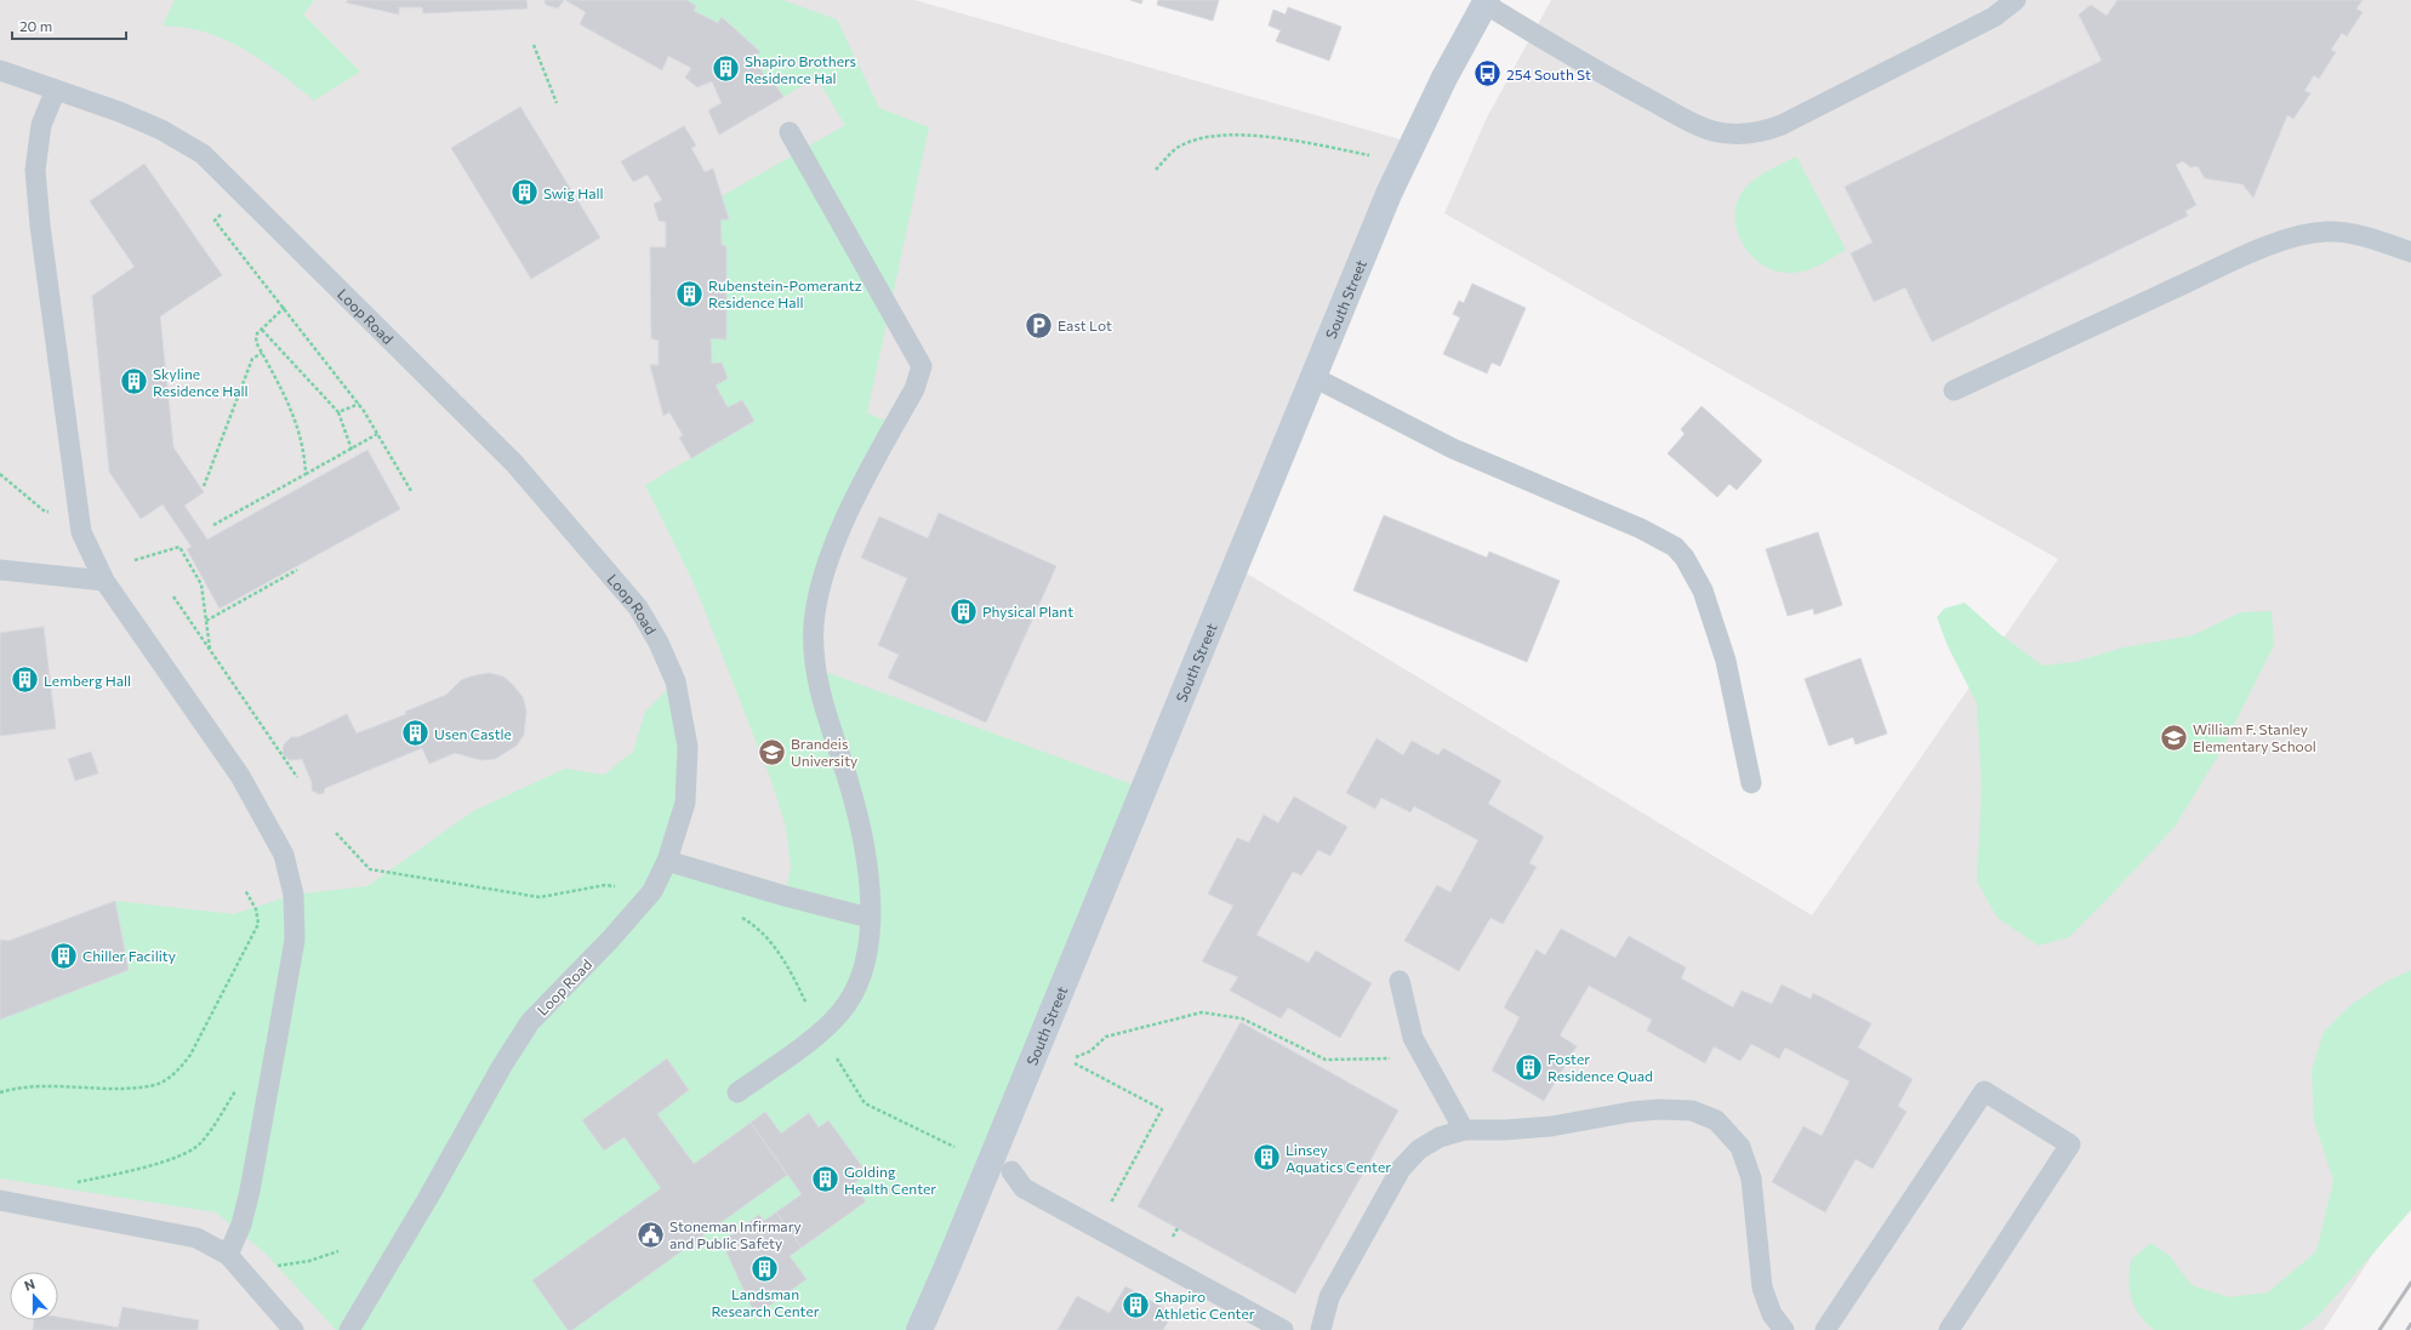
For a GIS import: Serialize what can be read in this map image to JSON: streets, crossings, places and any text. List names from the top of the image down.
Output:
{
  "streets": {
    "main road": ["South Street"],
    "lane": ["Loop Road"]
  },
  "places": {
    "building": [
      "Shapiro Brothers Residence Hal",
      "Swig Hall",
      "Rubenstein-Pomerantz Residence Hall",
      "Skyline Residence Hall",
      "Physical Plant",
      "Lemberg Hall",
      "Usen Castle",
      "Chiller Facility",
      "Foster Residence Quad",
      "Linsey Aquatics Center",
      "Golding Health Center",
      "Landsman Research Center",
      "Shapiro Athletic Center"
    ],
    "bus stop": ["254 South St"],
    "parking": ["East Lot"],
    "school or university": ["William F. Stanley Elementary School", "Brandeis University"],
    "public building": ["Stoneman Infirmary and Public Safety"]
  },
  "scale_bar": "20 m",
  "north": "top"
}
